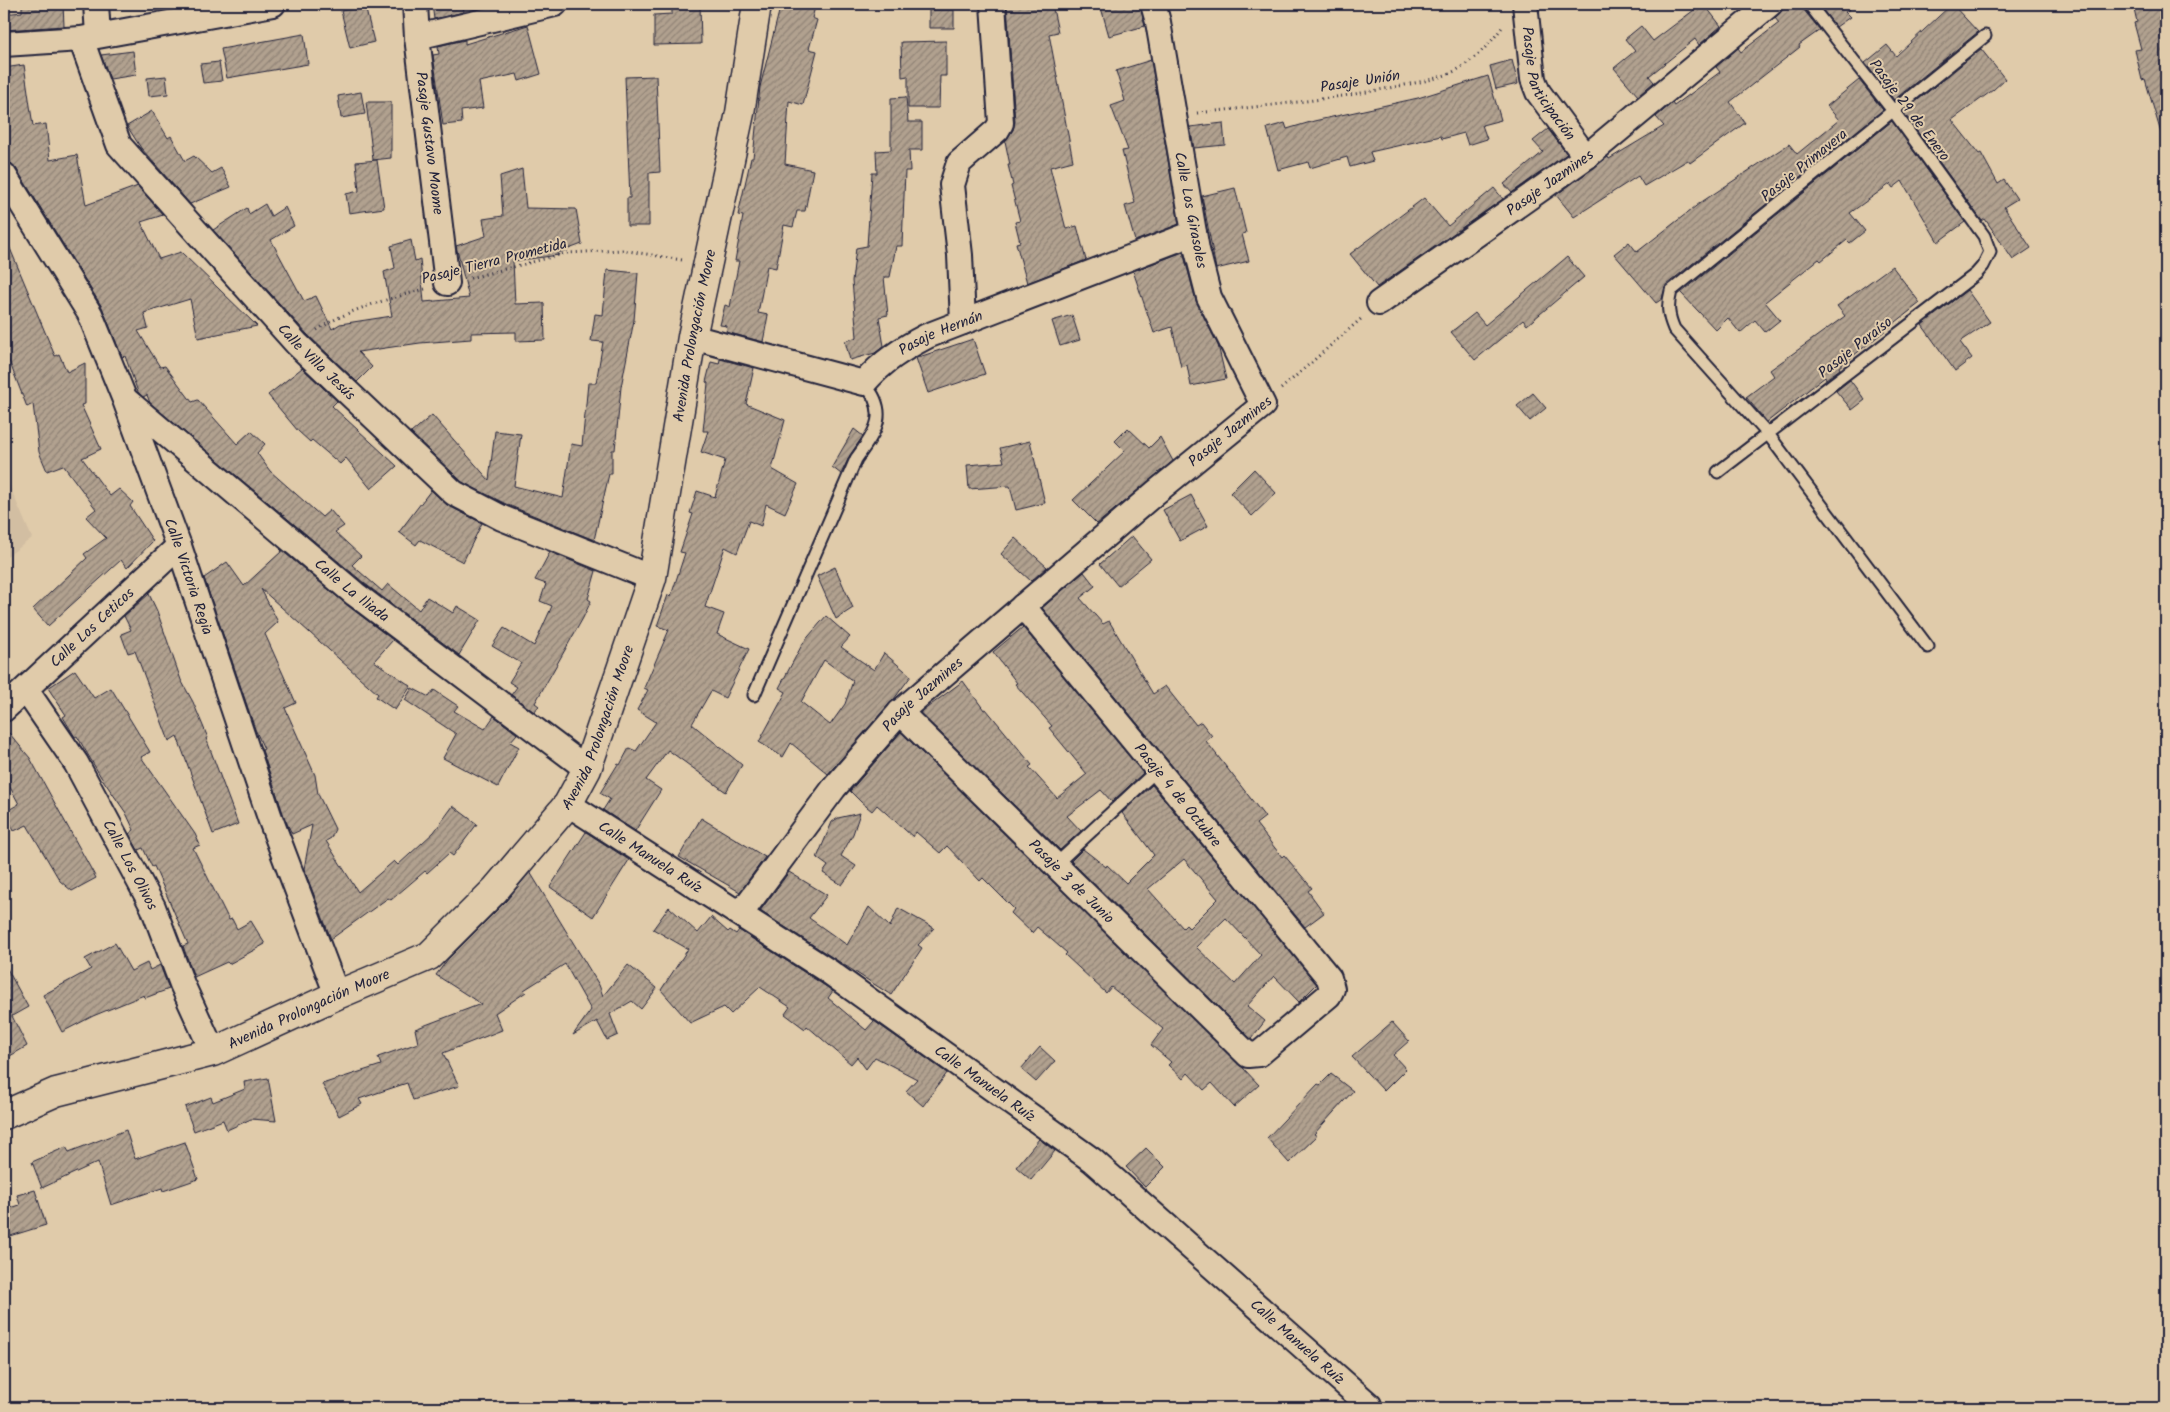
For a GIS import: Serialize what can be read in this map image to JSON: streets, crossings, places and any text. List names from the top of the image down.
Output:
{
  "streets": {
    "street": [
      "Pasaje Participación",
      "Pasaje Gustavo Moome",
      "Pasaje Jazmines",
      "Calle Los Girasoles",
      "Pasaje Hernán",
      "Avenida Prolongación Moore",
      "Calle Villa Jesús",
      "Calle Victoria Regia",
      "Calle La Iliada",
      "Calle Los Ceticos",
      "Pasaje 4 de Octubre",
      "Calle Manuela Ruíz",
      "Calle Los Olivos",
      "Pasaje 3 de Junio"
    ],
    "lane": ["Pasaje 29 de Enero", "Pasaje Primavera", "Pasaje Paraíso"],
    "path": ["Pasaje Unión", "Pasaje Tierra Prometida"]
  },
  "crossings": [
    ["Pasaje Unión", "Calle Los Girasoles"],
    ["Pasaje Participación", "Pasaje Jazmines"],
    ["Pasaje 29 de Enero", "Pasaje Primavera"],
    ["Pasaje 29 de Enero", "Pasaje Paraíso"],
    ["Pasaje Gustavo Moome", "Pasaje Tierra Prometida"],
    ["Pasaje Primavera", "Pasaje Paraíso"],
    ["Pasaje Jazmines", "Calle Los Girasoles"],
    ["Pasaje Jazmines", "Pasaje 4 de Octubre"],
    ["Pasaje Jazmines", "Calle Manuela Ruíz"],
    ["Pasaje Jazmines", "Pasaje 3 de Junio"],
    ["Calle Los Girasoles", "Pasaje Hernán"],
    ["Pasaje Tierra Prometida", "Avenida Prolongación Moore"],
    ["Pasaje Tierra Prometida", "Calle Villa Jesús"],
    ["Avenida Prolongación Moore", "Calle Villa Jesús"],
    ["Avenida Prolongación Moore", "Calle Victoria Regia"],
    ["Avenida Prolongación Moore", "Calle La Iliada"],
    ["Avenida Prolongación Moore", "Calle Manuela Ruíz"],
    ["Avenida Prolongación Moore", "Calle Los Olivos"],
    ["Calle Victoria Regia", "Calle La Iliada"],
    ["Calle Victoria Regia", "Calle Los Ceticos"],
    ["Calle Los Ceticos", "Calle Los Olivos"],
    ["Pasaje 4 de Octubre", "Pasaje 3 de Junio"]
  ]
}
